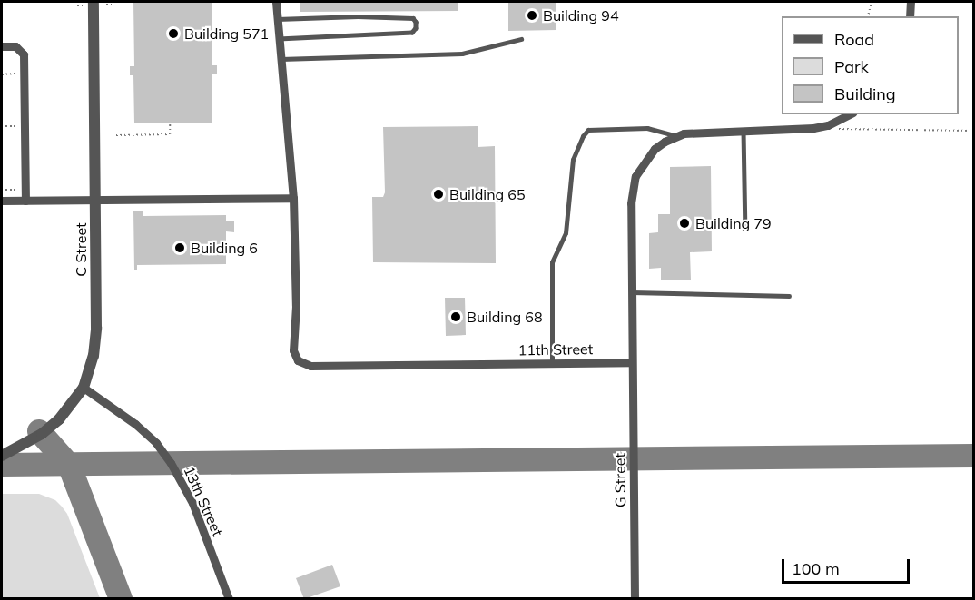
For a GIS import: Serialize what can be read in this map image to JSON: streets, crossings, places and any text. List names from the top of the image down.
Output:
{
  "streets": {
    "street": [
      "C Street",
      "11th Street",
      "G Street",
      "13th Street"
    ]
  },
  "crossings": [
    ["C Street", "13th Street"],
    ["11th Street", "G Street"]
  ],
  "places": [
    "Building 94",
    "Building 571",
    "Building 65",
    "Building 79",
    "Building 6",
    "Building 68"
  ],
  "legend": ["Road", "Park", "Building"],
  "scale_bar": "100 m"
}
